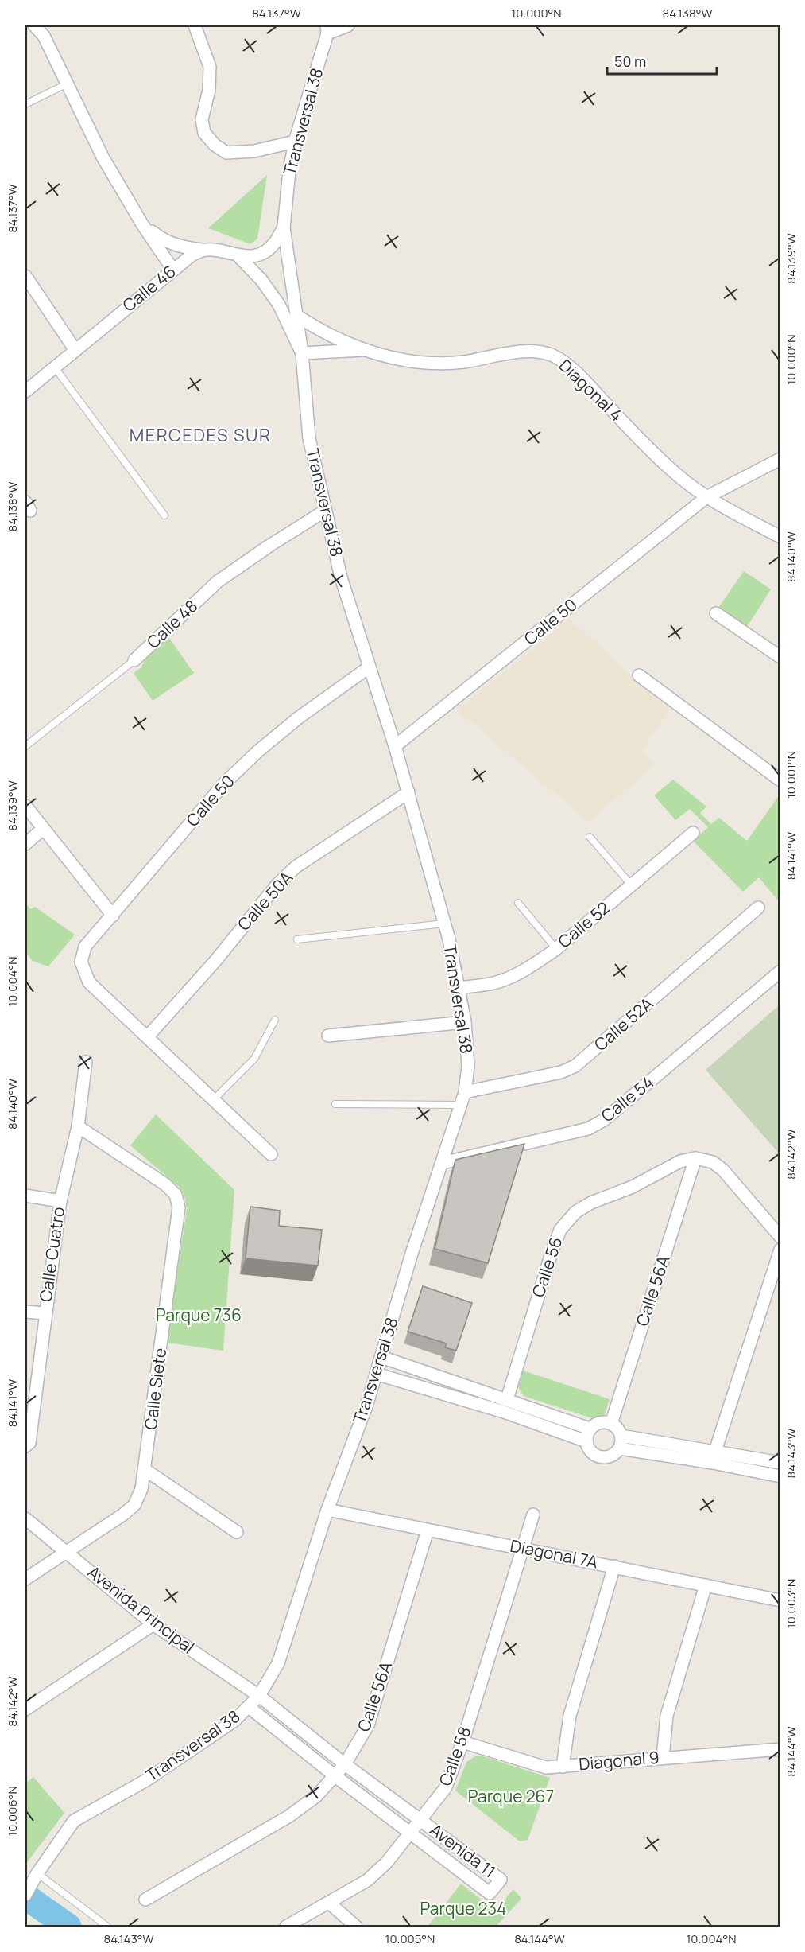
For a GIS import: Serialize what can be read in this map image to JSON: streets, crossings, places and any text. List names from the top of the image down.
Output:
{
  "streets": {
    "street": [
      "Transversal 38",
      "Calle 46",
      "Diagonal 4",
      "Calle 50",
      "Calle 48",
      "Calle 50A",
      "Calle 52",
      "Calle 52A",
      "Calle 54",
      "Calle Cuatro",
      "Calle 56",
      "Calle 56A",
      "Calle Siete",
      "Diagonal 7A",
      "Avenida Principal",
      "Calle 58",
      "Diagonal 9",
      "Avenida 11"
    ]
  },
  "crossings": [
    ["Transversal 38", "Diagonal 4"],
    ["Transversal 38", "Calle 50"],
    ["Transversal 38", "Calle 48"],
    ["Transversal 38", "Calle 50A"],
    ["Transversal 38", "Calle 52"],
    ["Transversal 38", "Calle 52A"],
    ["Transversal 38", "Calle 54"],
    ["Transversal 38", "Diagonal 7A"],
    ["Transversal 38", "Avenida Principal"],
    ["Transversal 38", "Avenida 11"],
    ["Diagonal 4", "Calle 50"],
    ["Calle 50", "Calle 50A"],
    ["Calle Cuatro", "Calle Siete"],
    ["Calle 56", "Calle 56A"],
    ["Calle 56A", "Diagonal 7A"],
    ["Calle 56A", "Avenida 11"],
    ["Calle Siete", "Avenida Principal"],
    ["Diagonal 7A", "Calle 58"],
    ["Avenida Principal", "Avenida 11"],
    ["Calle 58", "Diagonal 9"],
    ["Calle 58", "Avenida 11"]
  ],
  "districts": ["MERCEDES SUR"],
  "parks": ["Parque 736", "Parque 267", "Parque 234"],
  "scale_bar": "50 m",
  "coordinates": [
    "84.137°W",
    "10.000°N",
    "84.138°W",
    "84.139°W",
    "84.140°W",
    "10.001°N",
    "84.141°W",
    "10.004°N",
    "84.142°W",
    "84.143°W",
    "10.003°N",
    "84.144°W",
    "10.006°N",
    "10.005°N"
  ]
}
